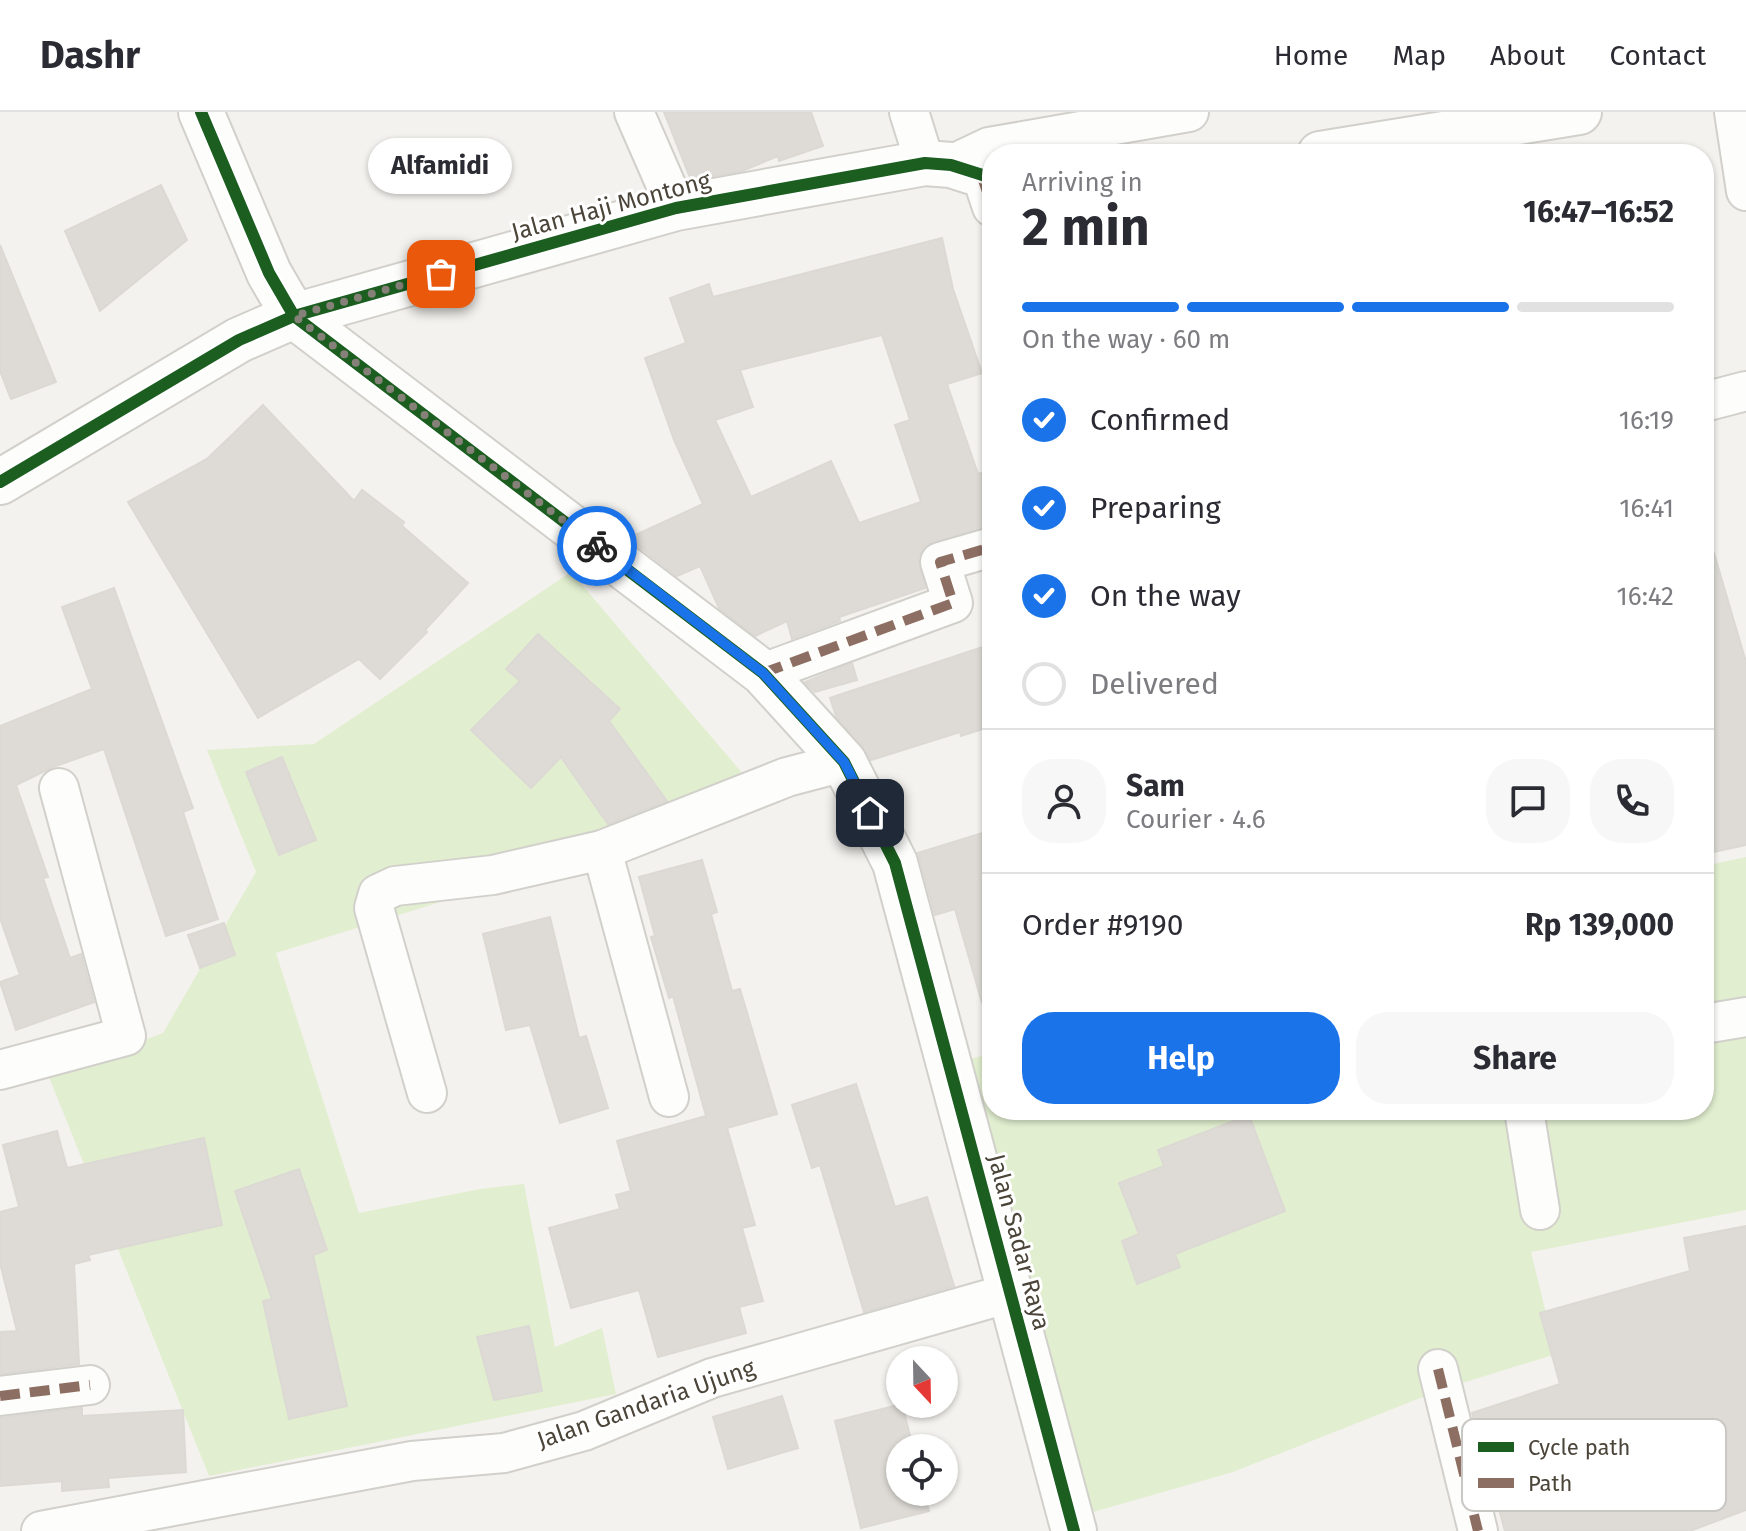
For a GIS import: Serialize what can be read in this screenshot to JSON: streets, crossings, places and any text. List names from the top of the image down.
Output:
{
  "streets": {
    "street": ["Jalan Haji Montong", "Jalan Sadar Raya", "Jalan Gandaria Ujung"]
  },
  "crossings": [
    ["Jalan Haji Montong", "Jalan Sadar Raya"],
    ["Jalan Sadar Raya", "Jalan Gandaria Ujung"]
  ],
  "places": ["Alfamidi"],
  "legend": ["Cycle path", "Path"],
  "north": "bottom",
  "page": {
    "header": "Dashr",
    "nav": [
      "Home",
      "Map",
      "About",
      "Contact"
    ],
    "bubble": "Alfamidi",
    "heading": ["2 min", "Arriving in", "16:47–16:52"],
    "panel": [
      "Sam",
      "Courier · 4.6",
      "Order #9190",
      "Rp 139,000"
    ],
    "bar": "On the way · 60 m",
    "list": [
      ["Confirmed", "16:19"],
      ["Preparing", "16:41"],
      ["On the way", "16:42"],
      "Delivered"
    ],
    "buttons": ["Help", "Share"]
  }
}
